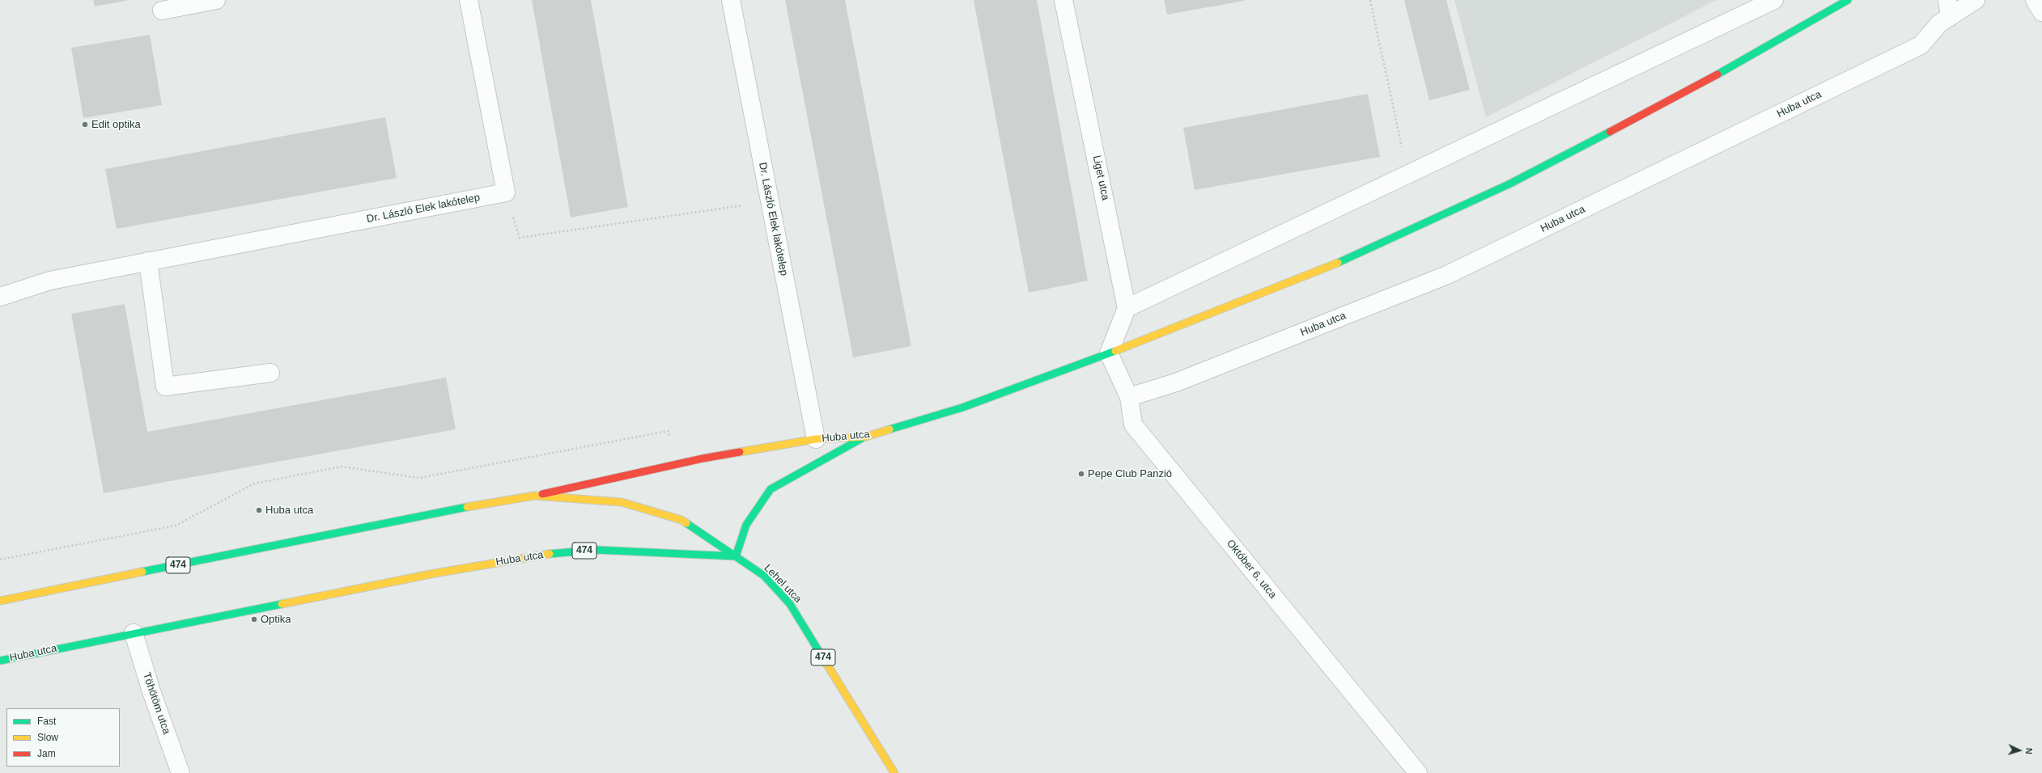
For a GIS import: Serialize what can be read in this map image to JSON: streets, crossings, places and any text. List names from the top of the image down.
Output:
{
  "streets": {
    "main road": ["Huba utca", "474", "Lehel utca"],
    "street": [
      "Liget utca",
      "Dr. László Elek lakótelep",
      "Október 6. utca",
      "Töhötöm utca"
    ]
  },
  "crossings": [
    ["Huba utca", "Dr. László Elek lakótelep"],
    ["Huba utca", "Október 6. utca"],
    ["Huba utca", "Lehel utca"],
    ["Huba utca", "Töhötöm utca"]
  ],
  "places": [
    "Edit optika",
    "Pepe Club Panzió",
    "Huba utca",
    "Optika"
  ],
  "legend": ["Fast", "Slow", "Jam"],
  "north": "right"
}
